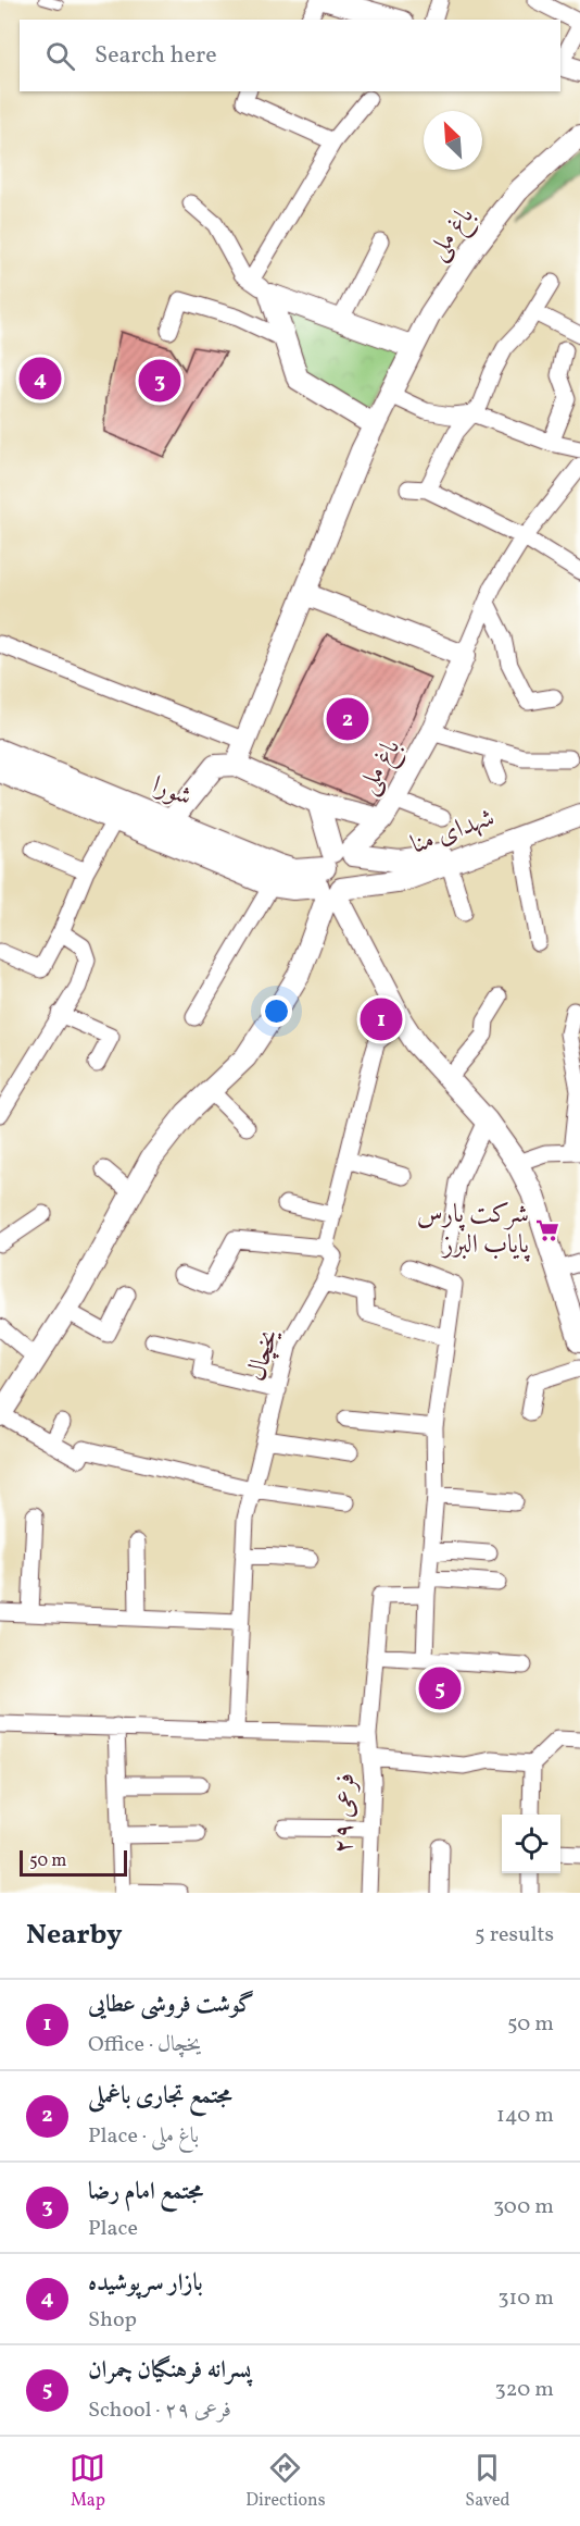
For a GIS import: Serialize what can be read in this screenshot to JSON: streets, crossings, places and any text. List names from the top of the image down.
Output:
{
  "streets": {
    "street": [
      "باغ ملی",
      "شورا",
      "شهدای منا",
      "یخچال",
      "فرعی ۲۹"
    ]
  },
  "crossings": [
    ["شورا", "شهدای منا"]
  ],
  "places": {
    "supermarket": ["شرکت پارس پایاب البرز"]
  },
  "scale_bar": "50 m",
  "north": "top left",
  "page": {
    "search": "Search here",
    "pins": [
      "4",
      "3",
      "2",
      "1",
      "5"
    ],
    "scale": "50 m",
    "heading": ["Nearby", "5 results"],
    "list": [
      {
        "mark": "1",
        "name": "گوشت فروشی عطایی",
        "note": "Office · یخچال",
        "value": "50 m"
      },
      {
        "mark": "2",
        "name": "مجتمع تجاری باغملی",
        "note": "Place · باغ ملی",
        "value": "140 m"
      },
      {
        "mark": "3",
        "name": "مجتمع امام رضا",
        "note": "Place",
        "value": "300 m"
      },
      {
        "mark": "4",
        "name": "بازار سرپوشیده",
        "note": "Shop",
        "value": "310 m"
      },
      {
        "mark": "5",
        "name": "پسرانه فرهنگیان چمران",
        "note": "School · فرعی ۲۹",
        "value": "320 m"
      }
    ],
    "nav": ["Map", "Directions", "Saved"]
  }
}
